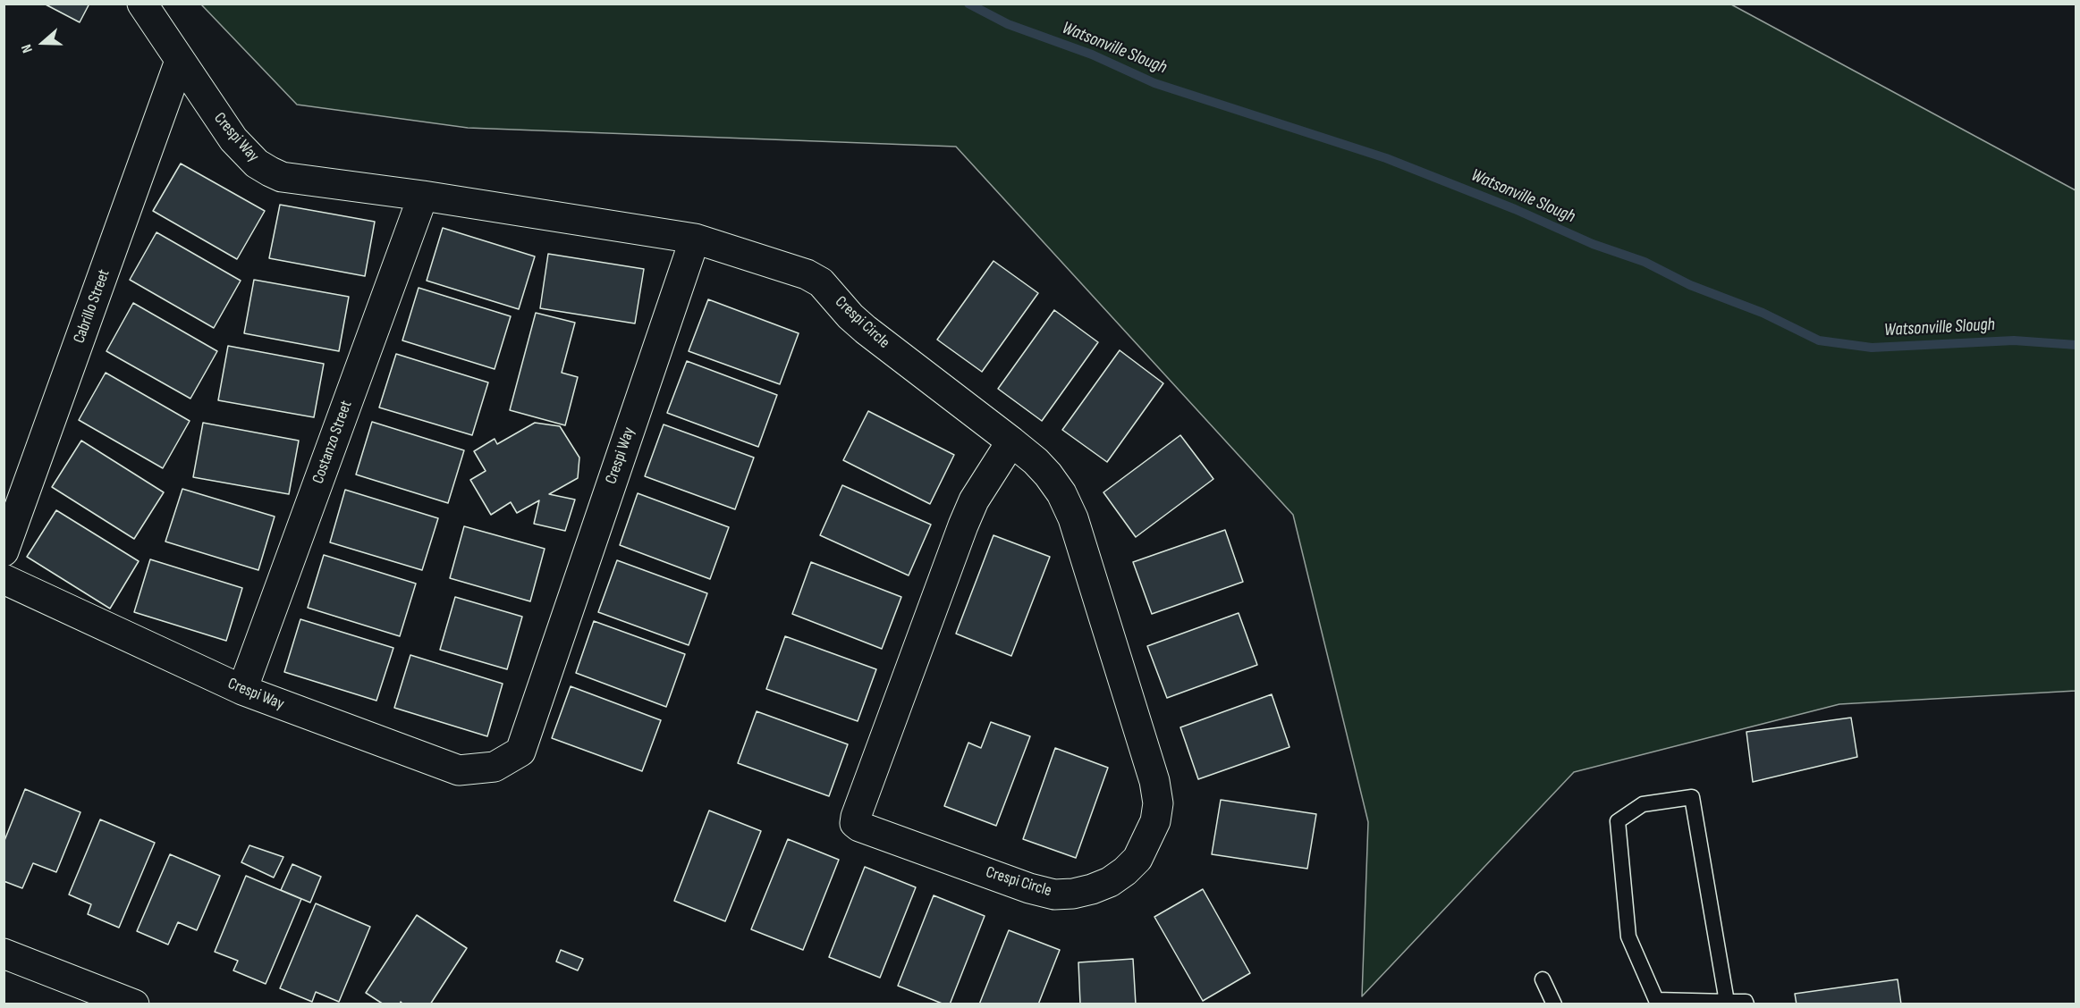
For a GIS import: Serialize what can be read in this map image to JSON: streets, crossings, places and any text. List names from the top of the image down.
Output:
{
  "streets": {
    "street": [
      "Crespi Way",
      "Cabrillo Street",
      "Crespi Circle",
      "Costanzo Street"
    ]
  },
  "crossings": [
    ["Crespi Way", "Cabrillo Street"],
    ["Crespi Way", "Crespi Circle"],
    ["Crespi Way", "Costanzo Street"]
  ],
  "water": ["Watsonville Slough"],
  "north": "left"
}
